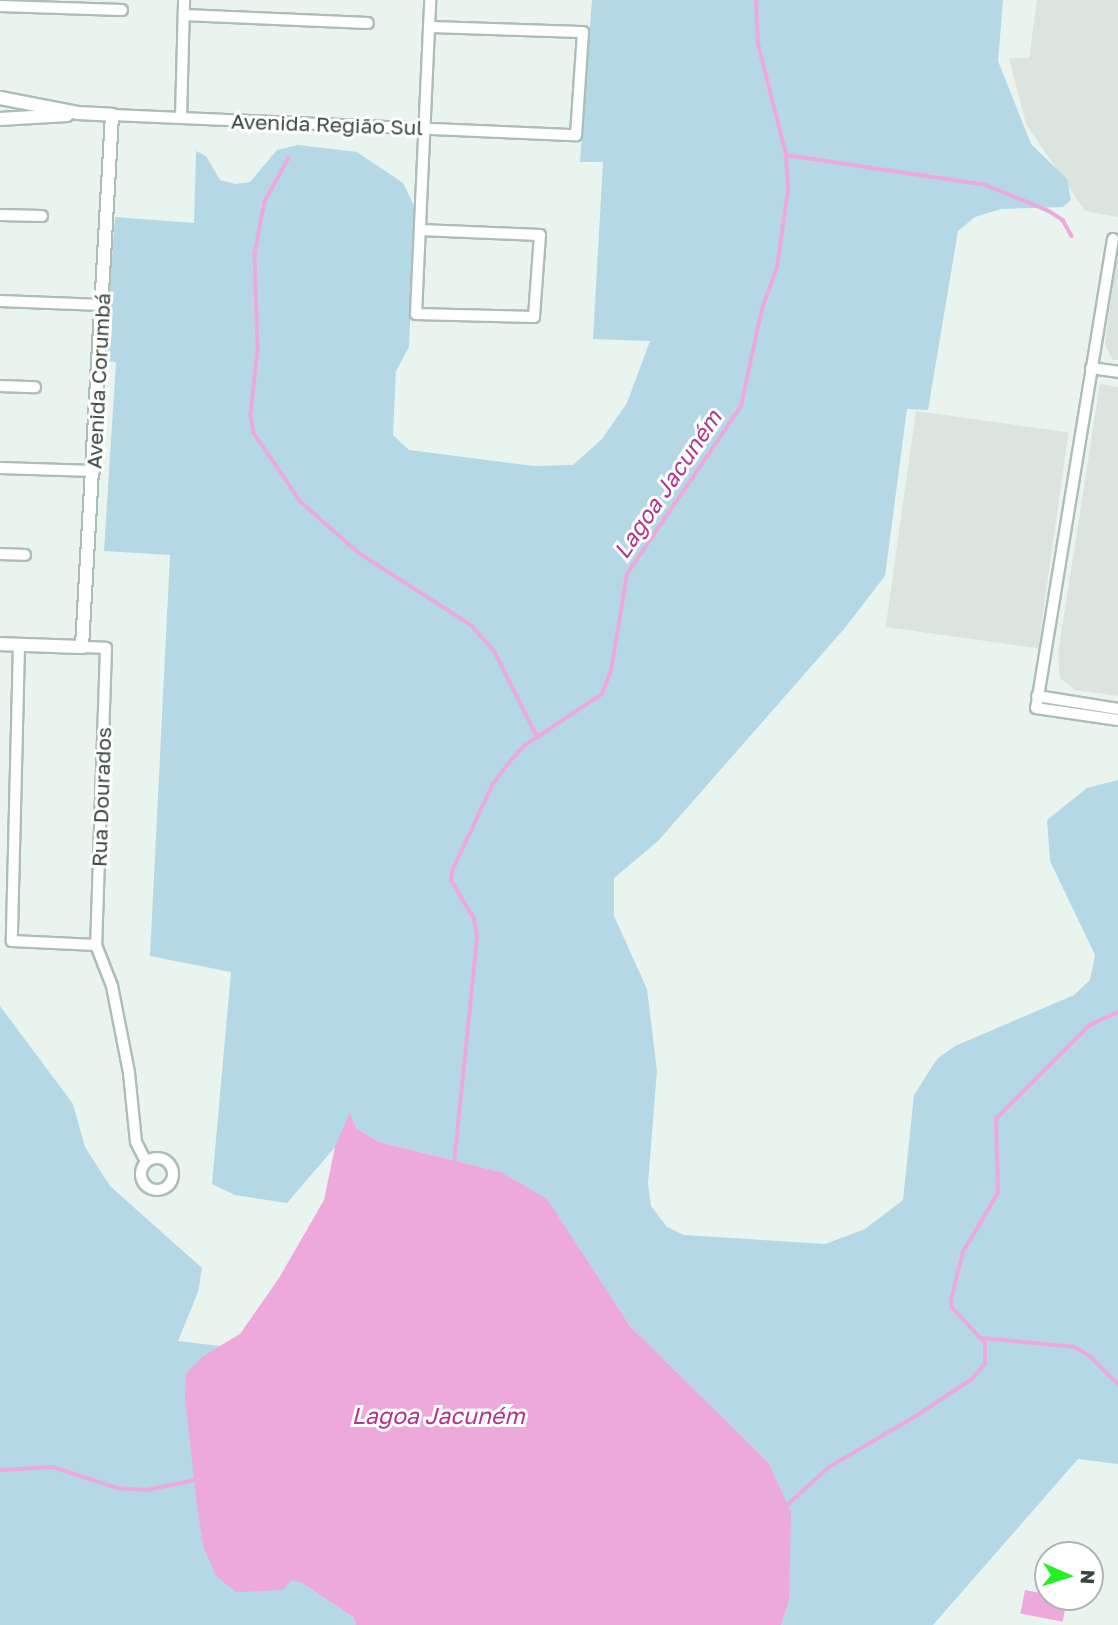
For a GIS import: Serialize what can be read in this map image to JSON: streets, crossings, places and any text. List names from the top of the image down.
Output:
{
  "streets": {
    "street": ["Avenida Região Sul", "Avenida Corumbá", "Rua Dourados"]
  },
  "crossings": [
    ["Avenida Região Sul", "Avenida Corumbá"],
    ["Avenida Corumbá", "Rua Dourados"]
  ],
  "water": ["Lagoa Jacuném"],
  "north": "right"
}
